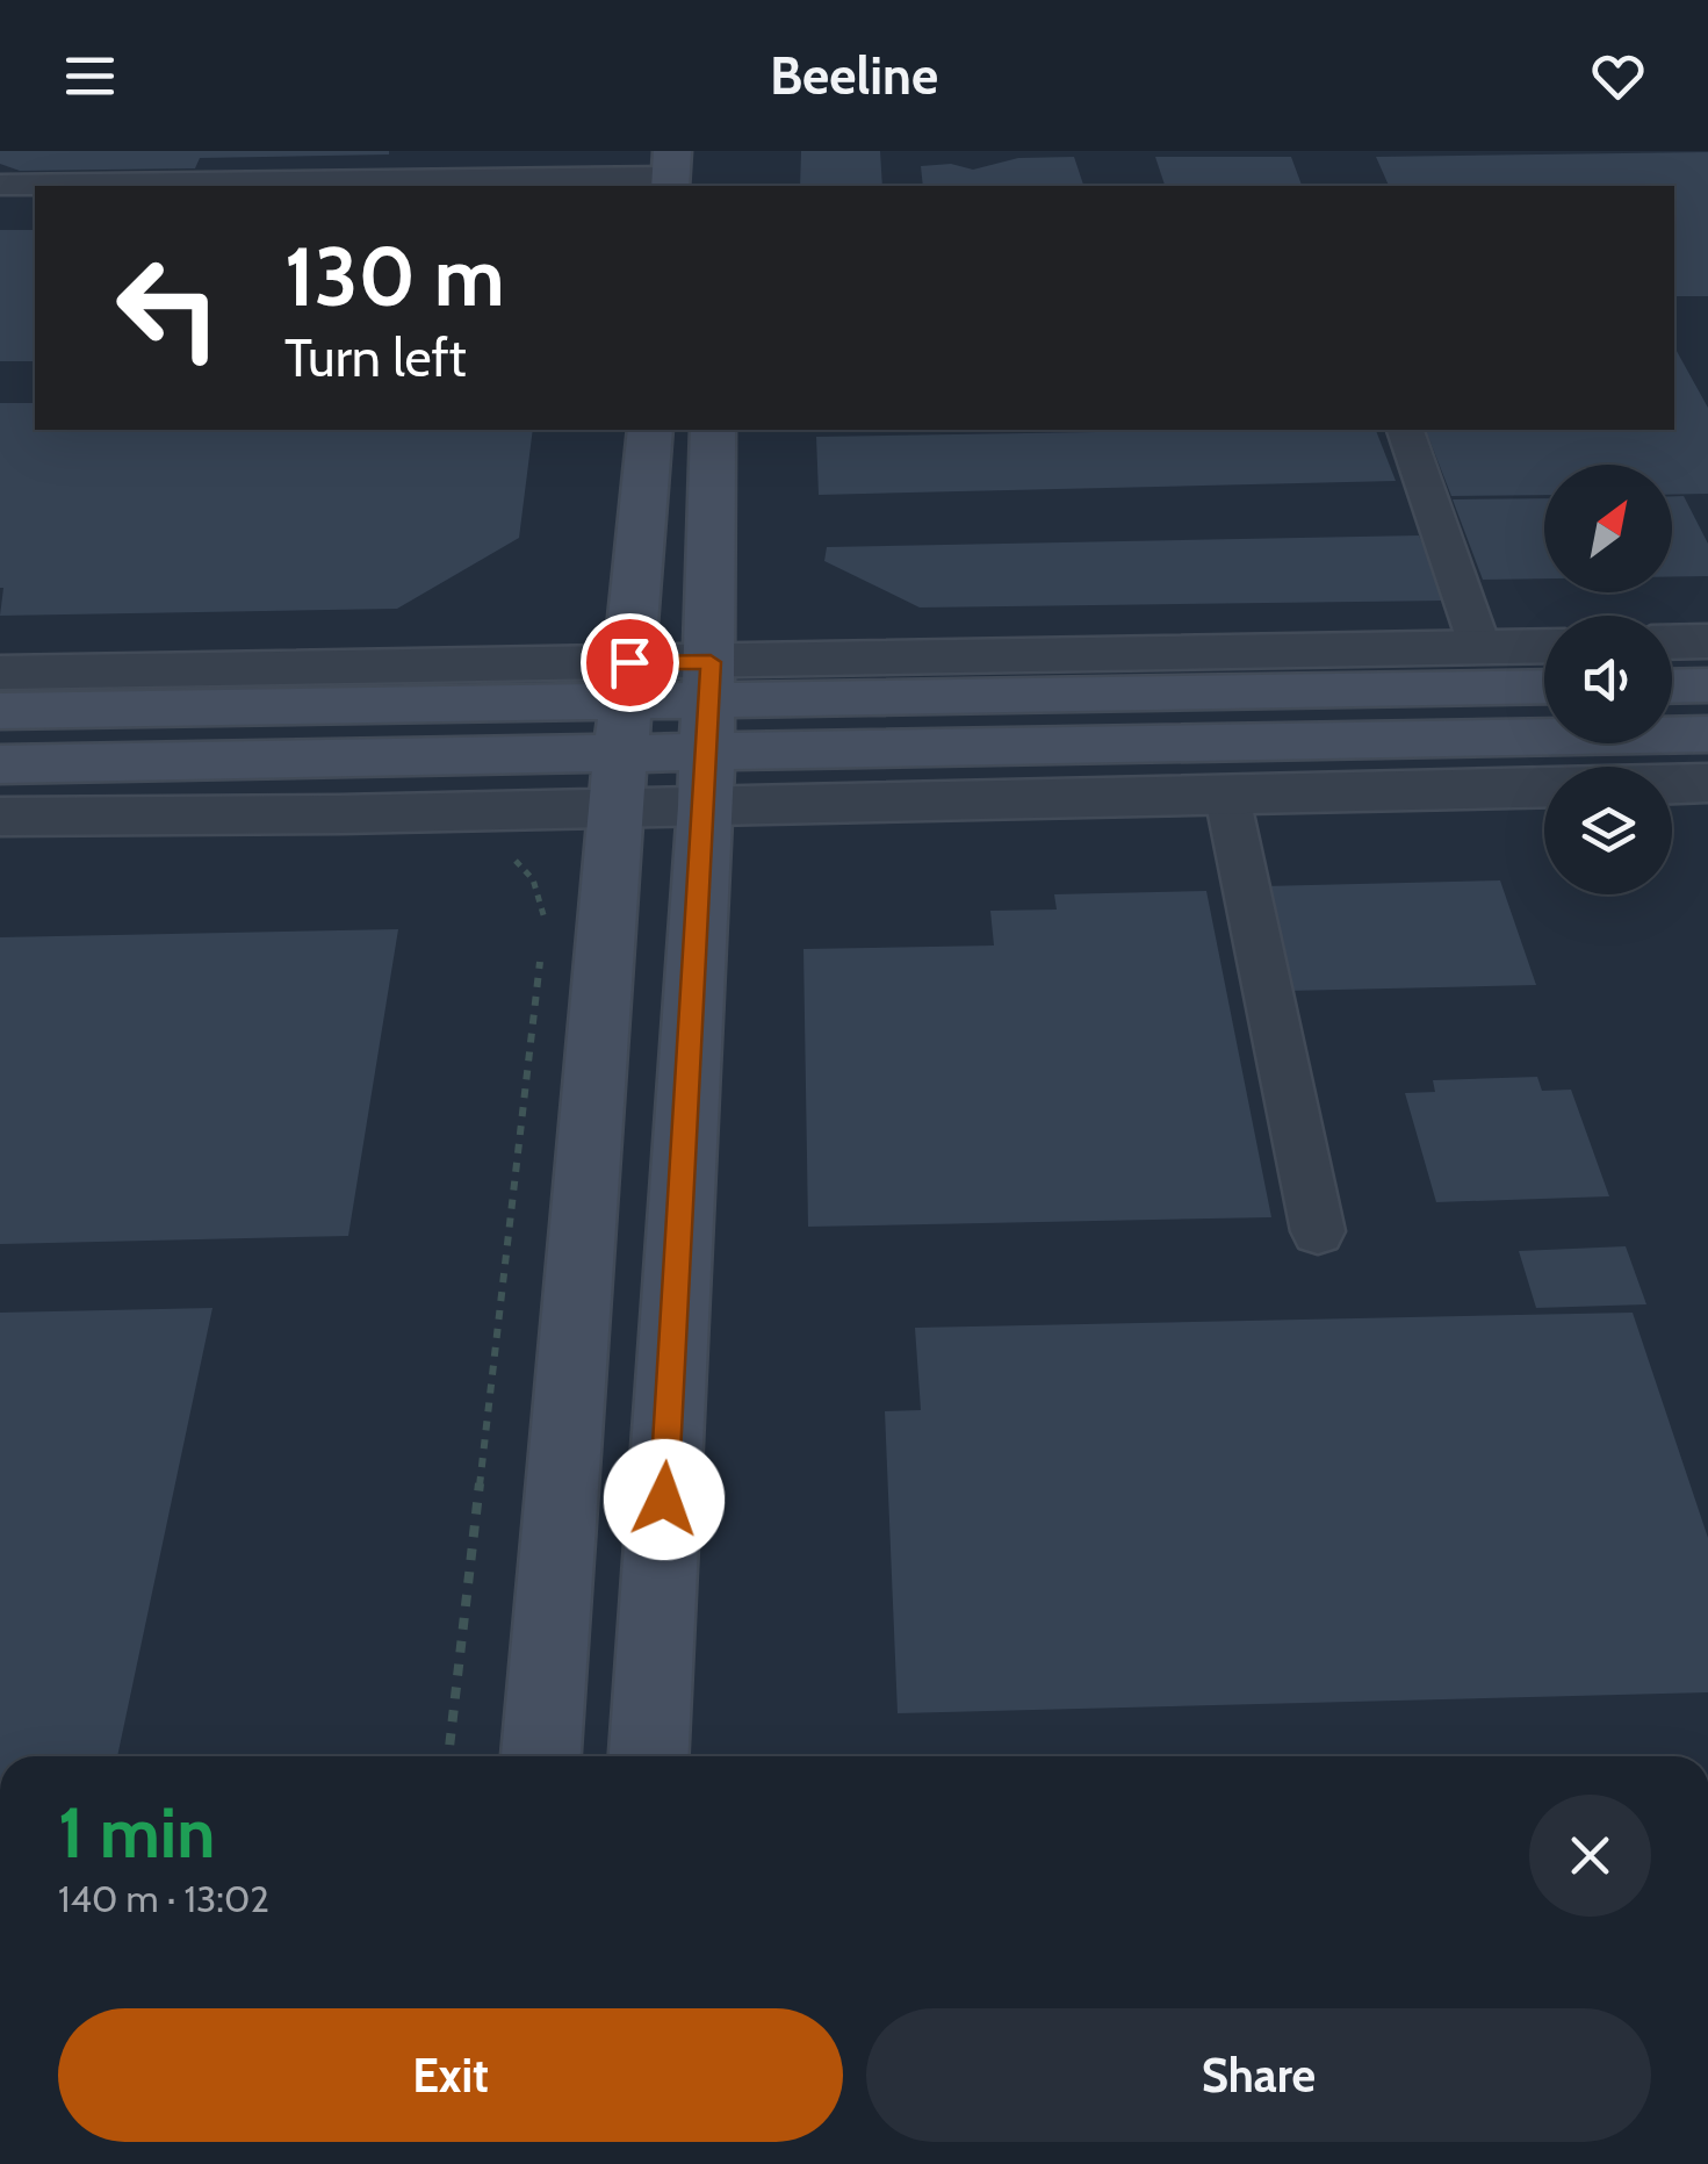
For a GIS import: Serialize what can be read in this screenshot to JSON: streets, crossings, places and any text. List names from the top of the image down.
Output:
{
  "north": "top right",
  "page": {
    "header": "Beeline",
    "turn": ["130 m", "Turn left"],
    "heading": ["1 min", "140 m · 13:02"],
    "buttons": ["Exit", "Share"]
  }
}
